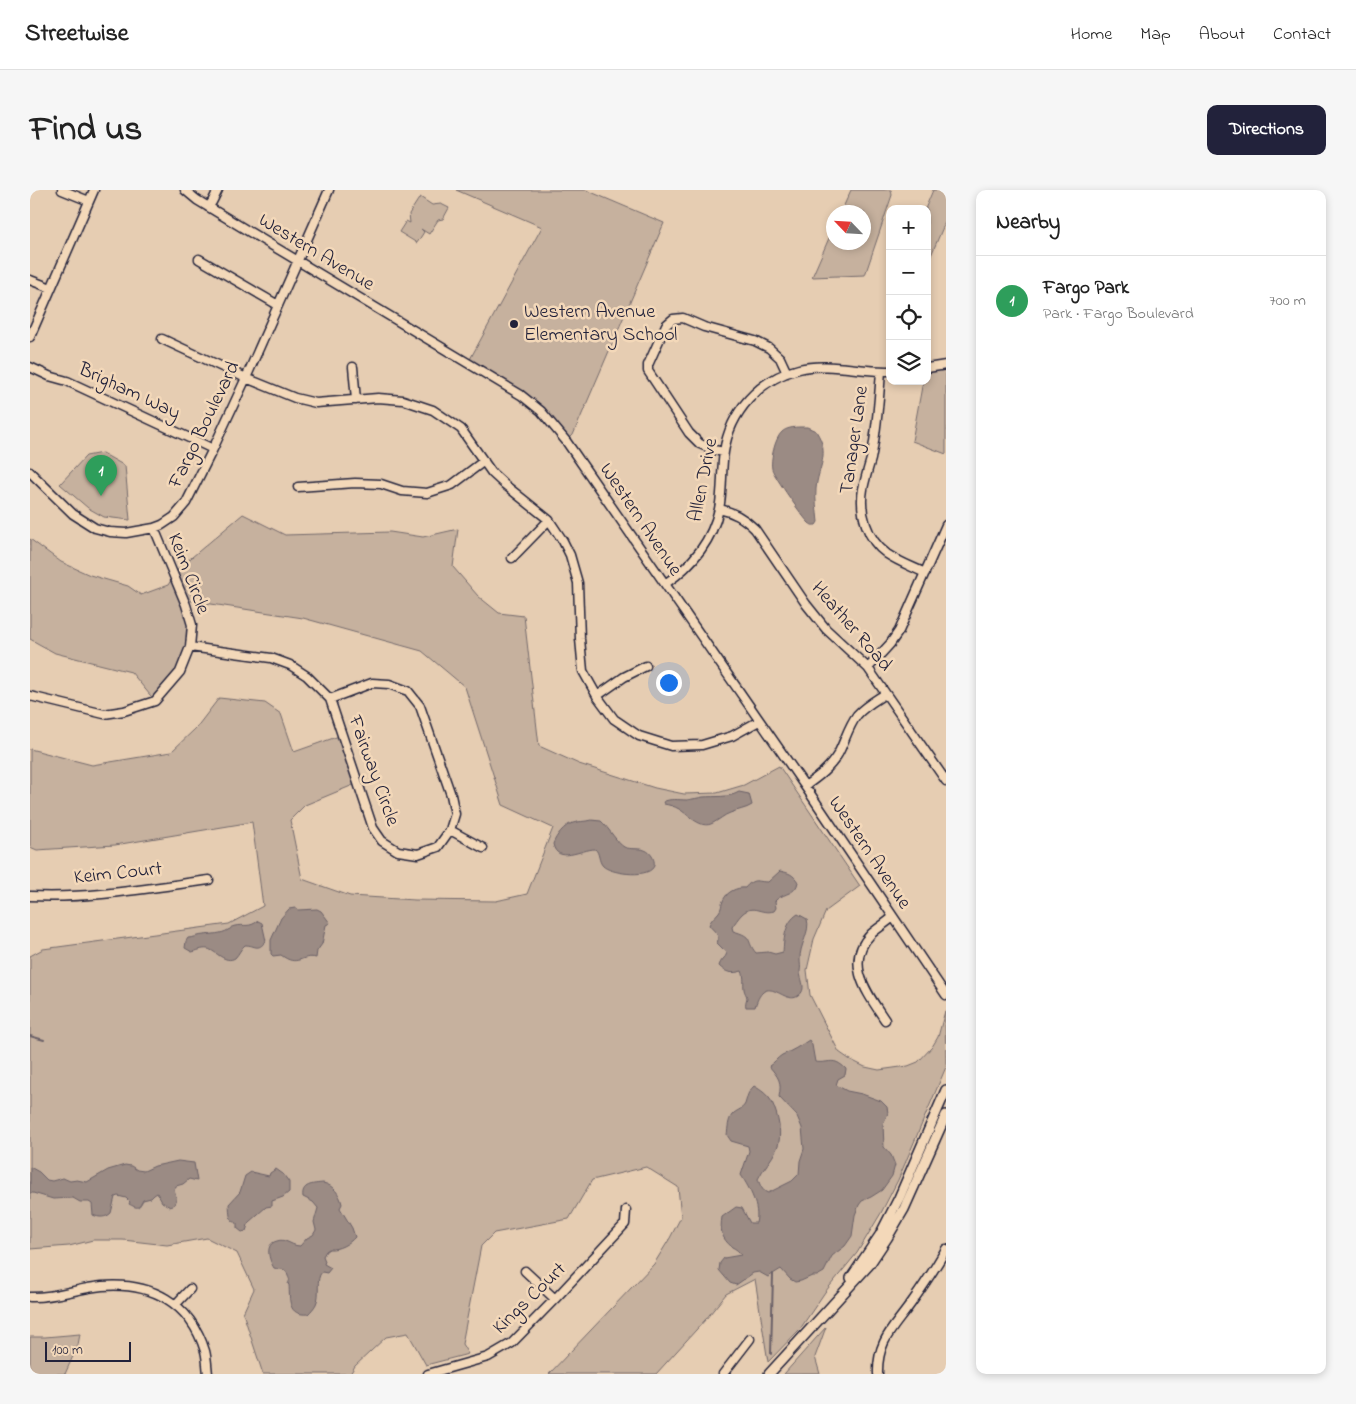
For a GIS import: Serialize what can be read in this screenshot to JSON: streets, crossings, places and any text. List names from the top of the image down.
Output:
{
  "streets": {
    "street": [
      "Western Avenue",
      "Brigham Way",
      "Fargo Boulevard",
      "Tanager Lane",
      "Allen Drive",
      "Keim Circle",
      "Heather Road",
      "Fairway Circle",
      "Keim Court",
      "Kings Court"
    ]
  },
  "crossings": [
    ["Western Avenue", "Fargo Boulevard"],
    ["Western Avenue", "Allen Drive"],
    ["Brigham Way", "Fargo Boulevard"],
    ["Fargo Boulevard", "Keim Circle"],
    ["Tanager Lane", "Allen Drive"],
    ["Allen Drive", "Heather Road"],
    ["Keim Circle", "Fairway Circle"]
  ],
  "places": ["Western Avenue Elementary School"],
  "scale_bar": "100 m",
  "north": "top left",
  "page": {
    "header": "Streetwise",
    "nav": [
      "Home",
      "Map",
      "About",
      "Contact"
    ],
    "title": "Find us",
    "buttons": "Directions",
    "heading": "Nearby",
    "map_buttons": ["+", "−"],
    "list": [
      {
        "mark": "1",
        "name": "Fargo Park",
        "note": "Park · Fargo Boulevard",
        "value": "700 m"
      }
    ],
    "pins": "1",
    "scale": "100 m"
  }
}
